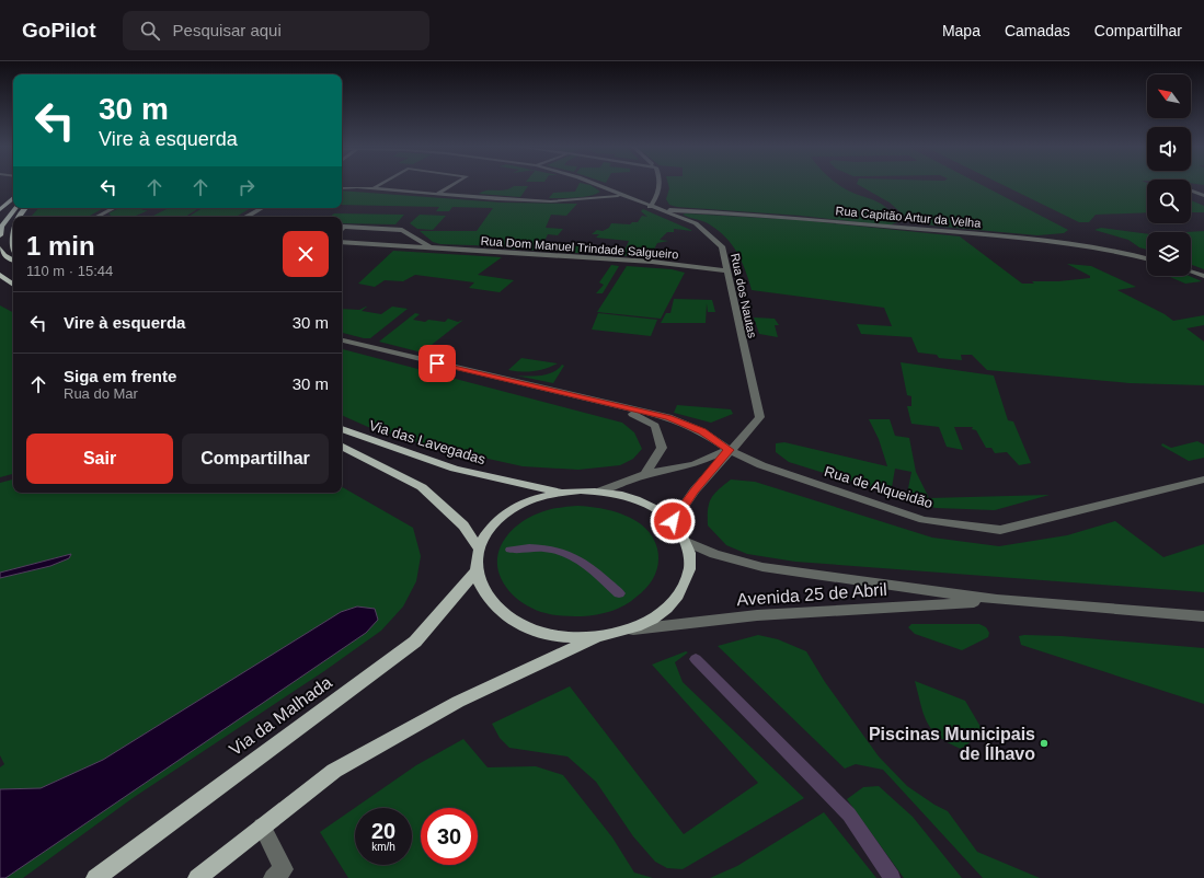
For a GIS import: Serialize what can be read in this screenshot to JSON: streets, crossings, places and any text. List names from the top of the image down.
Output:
{
  "streets": {
    "main road": ["Via das Lavegadas", "Via da Malhada"],
    "street": [
      "Rua Capitão Artur da Velha",
      "Rua Dom Manuel Trindade Salgueiro",
      "Rua dos Nautas",
      "Rua de Alqueidão",
      "Avenida 25 de Abril"
    ]
  },
  "crossings": [
    ["Rua Capitão Artur da Velha", "Rua dos Nautas"],
    ["Rua Dom Manuel Trindade Salgueiro", "Rua dos Nautas"],
    ["Rua dos Nautas", "Rua de Alqueidão"]
  ],
  "places": ["Piscinas Municipais de Ílhavo"],
  "north": "top left",
  "page": {
    "header": "GoPilot",
    "search": "Pesquisar aqui",
    "nav": ["Mapa", "Camadas", "Compartilhar"],
    "turn": ["30 m", "Vire à esquerda"],
    "heading": ["1 min", "110 m · 15:44"],
    "list": [
      {
        "name": "Vire à esquerda",
        "value": "30 m"
      },
      {
        "name": "Siga em frente",
        "note": "Rua do Mar",
        "value": "30 m"
      }
    ],
    "buttons": ["Sair", "Compartilhar"],
    "speed": "20 km/h",
    "limit": "30"
  }
}
